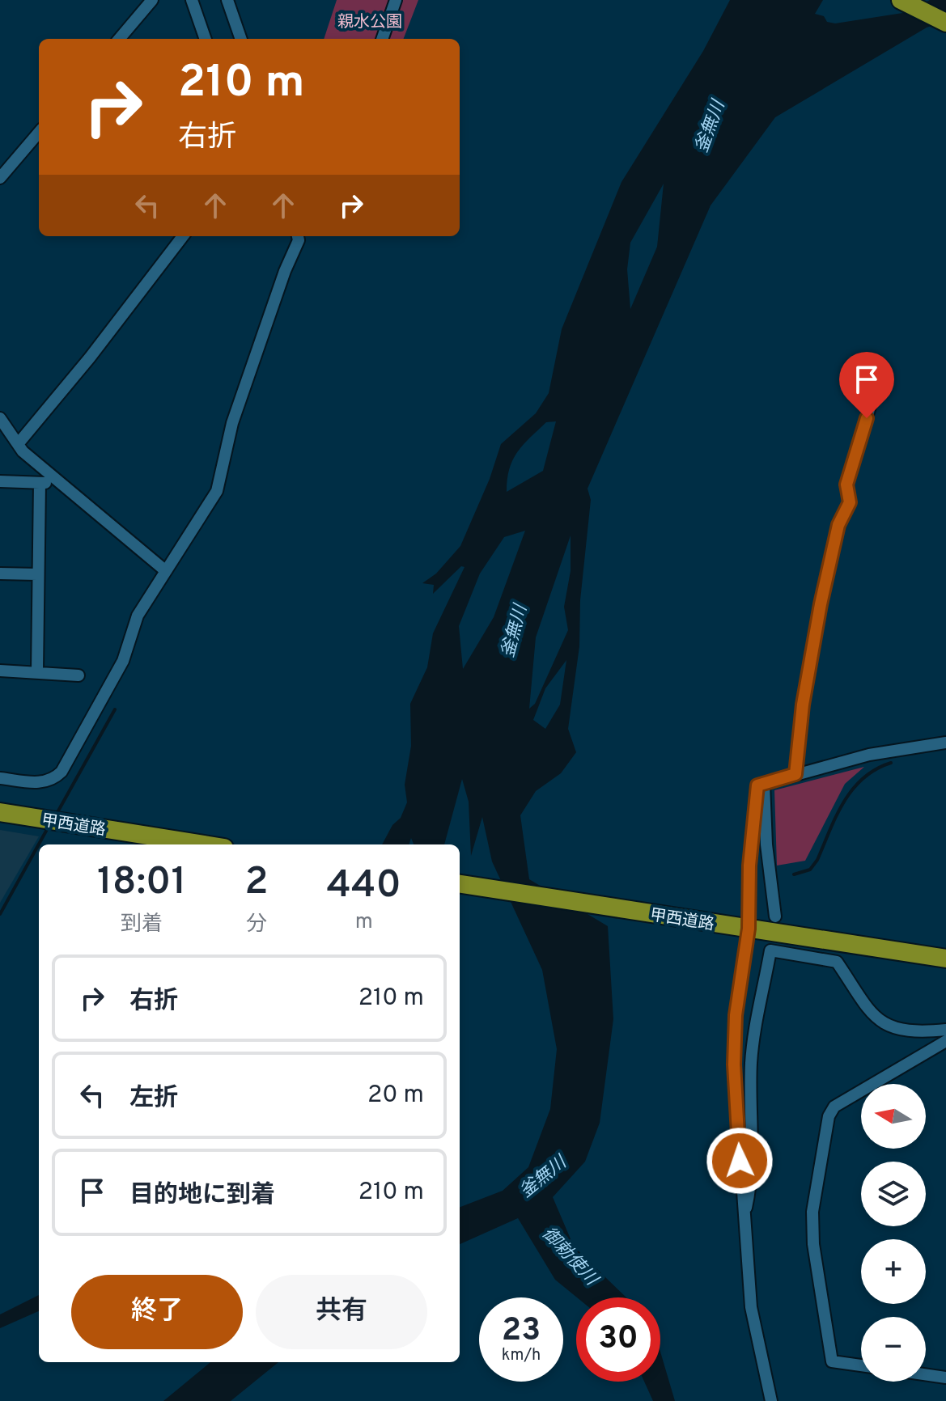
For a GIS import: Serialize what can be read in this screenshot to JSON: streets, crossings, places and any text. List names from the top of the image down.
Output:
{
  "streets": {
    "highway": ["甲西道路"]
  },
  "water": ["釜無川", "御勅使川"],
  "parks": ["親水公園"],
  "north": "left",
  "page": {
    "turn": ["210 m", "右折"],
    "eta": [
      "18:01",
      "到着",
      "2",
      "分",
      "440",
      "m"
    ],
    "list": [
      {
        "name": "右折",
        "value": "210 m"
      },
      {
        "name": "左折",
        "value": "20 m"
      },
      {
        "name": "目的地に到着",
        "value": "210 m"
      }
    ],
    "map_buttons": ["+", "−"],
    "buttons": ["終了", "共有"],
    "speed": "23 km/h",
    "limit": "30"
  }
}
